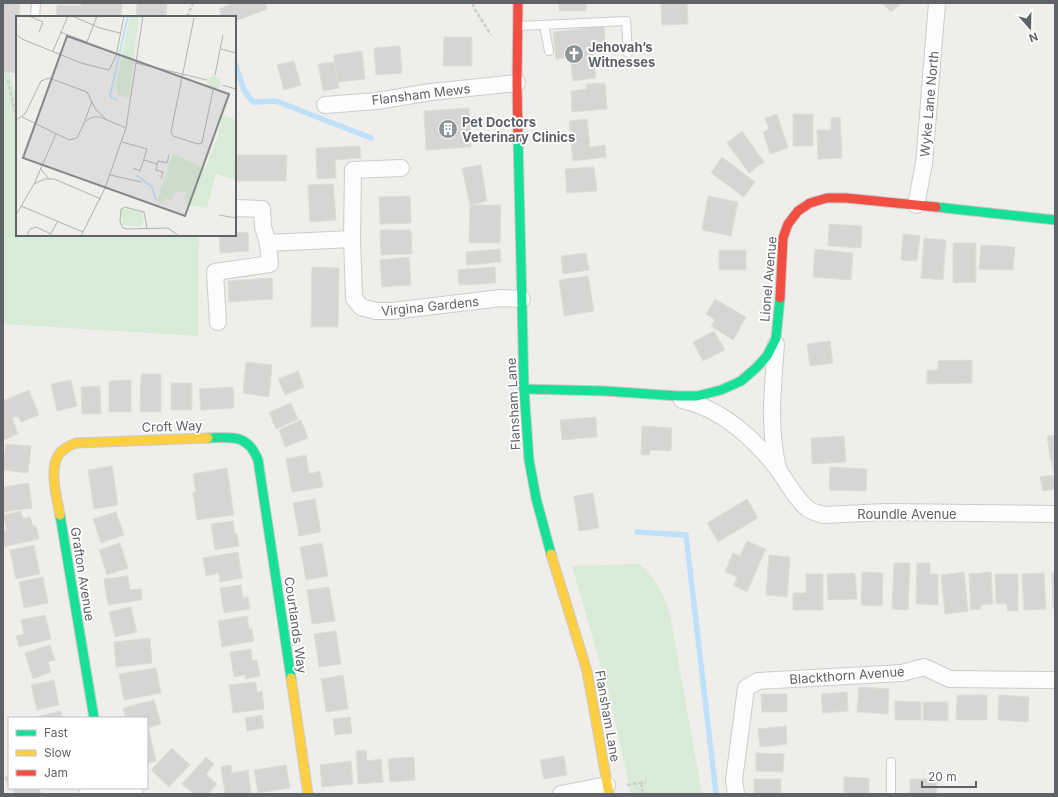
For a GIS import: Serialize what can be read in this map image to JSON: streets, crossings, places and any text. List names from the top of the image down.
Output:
{
  "streets": {
    "street": [
      "Flansham Mews",
      "Wyke Lane North",
      "Lionel Avenue",
      "Virgina Gardens",
      "Flansham Lane",
      "Croft Way",
      "Roundle Avenue",
      "Grafton Avenue",
      "Courtlands Way",
      "Blackthorn Avenue"
    ]
  },
  "crossings": [
    ["Flansham Mews", "Flansham Lane"],
    ["Wyke Lane North", "Lionel Avenue"],
    ["Lionel Avenue", "Flansham Lane"],
    ["Lionel Avenue", "Roundle Avenue"],
    ["Virgina Gardens", "Flansham Lane"],
    ["Croft Way", "Grafton Avenue"],
    ["Croft Way", "Courtlands Way"]
  ],
  "places": {
    "church": ["Jehovah’s Witnesses"],
    "building": ["Pet Doctors Veterinary Clinics"]
  },
  "legend": ["Fast", "Slow", "Jam"],
  "scale_bar": "20 m",
  "north": "bottom"
}
